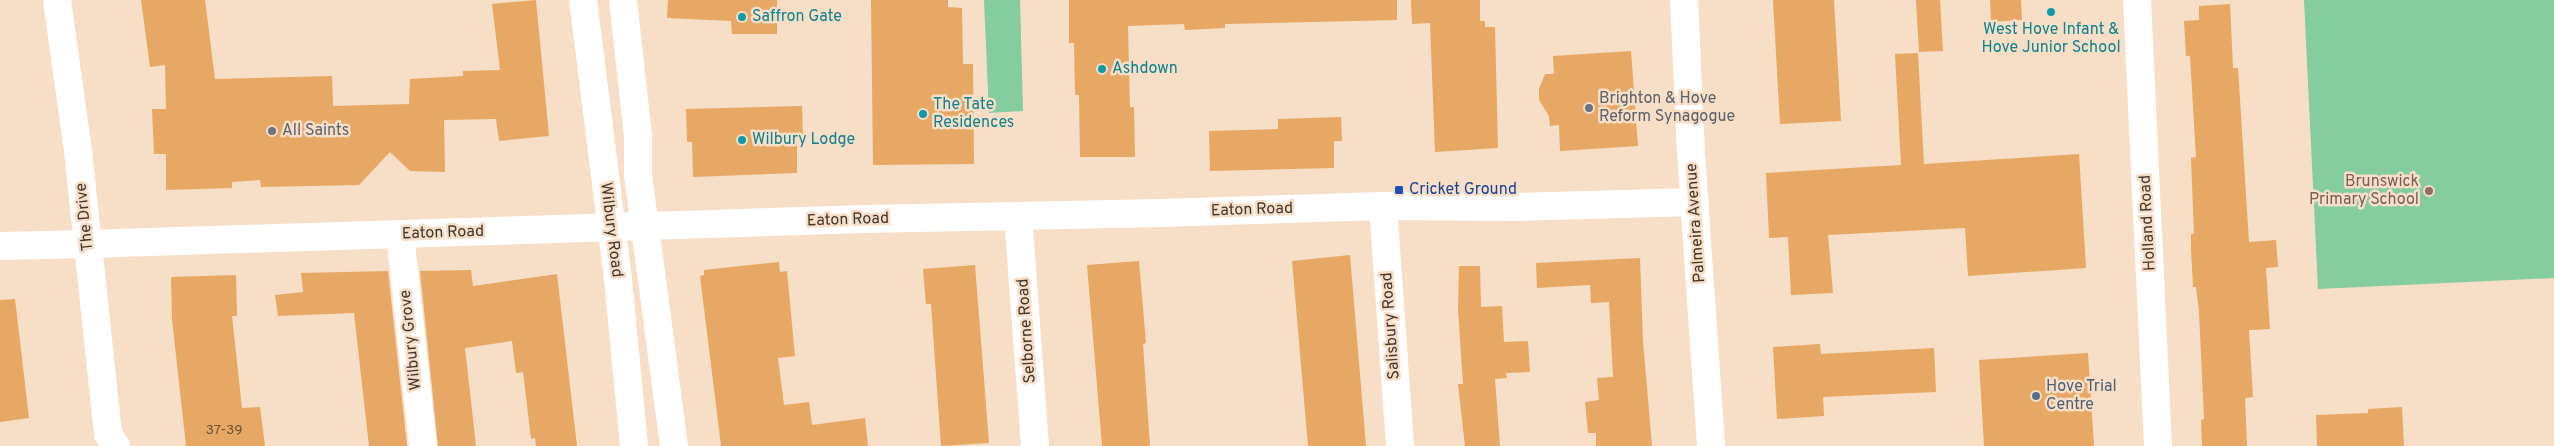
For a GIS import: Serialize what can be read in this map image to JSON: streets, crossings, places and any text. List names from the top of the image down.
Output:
{
  "streets": {
    "street": [
      "Eaton Road",
      "The Drive",
      "Palmeira Avenue",
      "Holland Road",
      "Wilbury Road",
      "Salisbury Road",
      "Selborne Road",
      "Wilbury Grove"
    ]
  },
  "crossings": [
    ["Eaton Road", "The Drive"],
    ["Eaton Road", "Palmeira Avenue"],
    ["Eaton Road", "Wilbury Road"],
    ["Eaton Road", "Salisbury Road"],
    ["Eaton Road", "Selborne Road"],
    ["Eaton Road", "Wilbury Grove"]
  ],
  "places": {
    "other": [
      "West Hove Infant & Hove Junior School",
      "Saffron Gate",
      "Ashdown",
      "Brighton & Hove Reform Synagogue",
      "The Tate Residences",
      "All Saints",
      "Wilbury Lodge",
      "Brunswick Primary School",
      "Hove Trial Centre"
    ],
    "transit": ["Cricket Ground"]
  },
  "house_numbers": ["37-39"]
}
